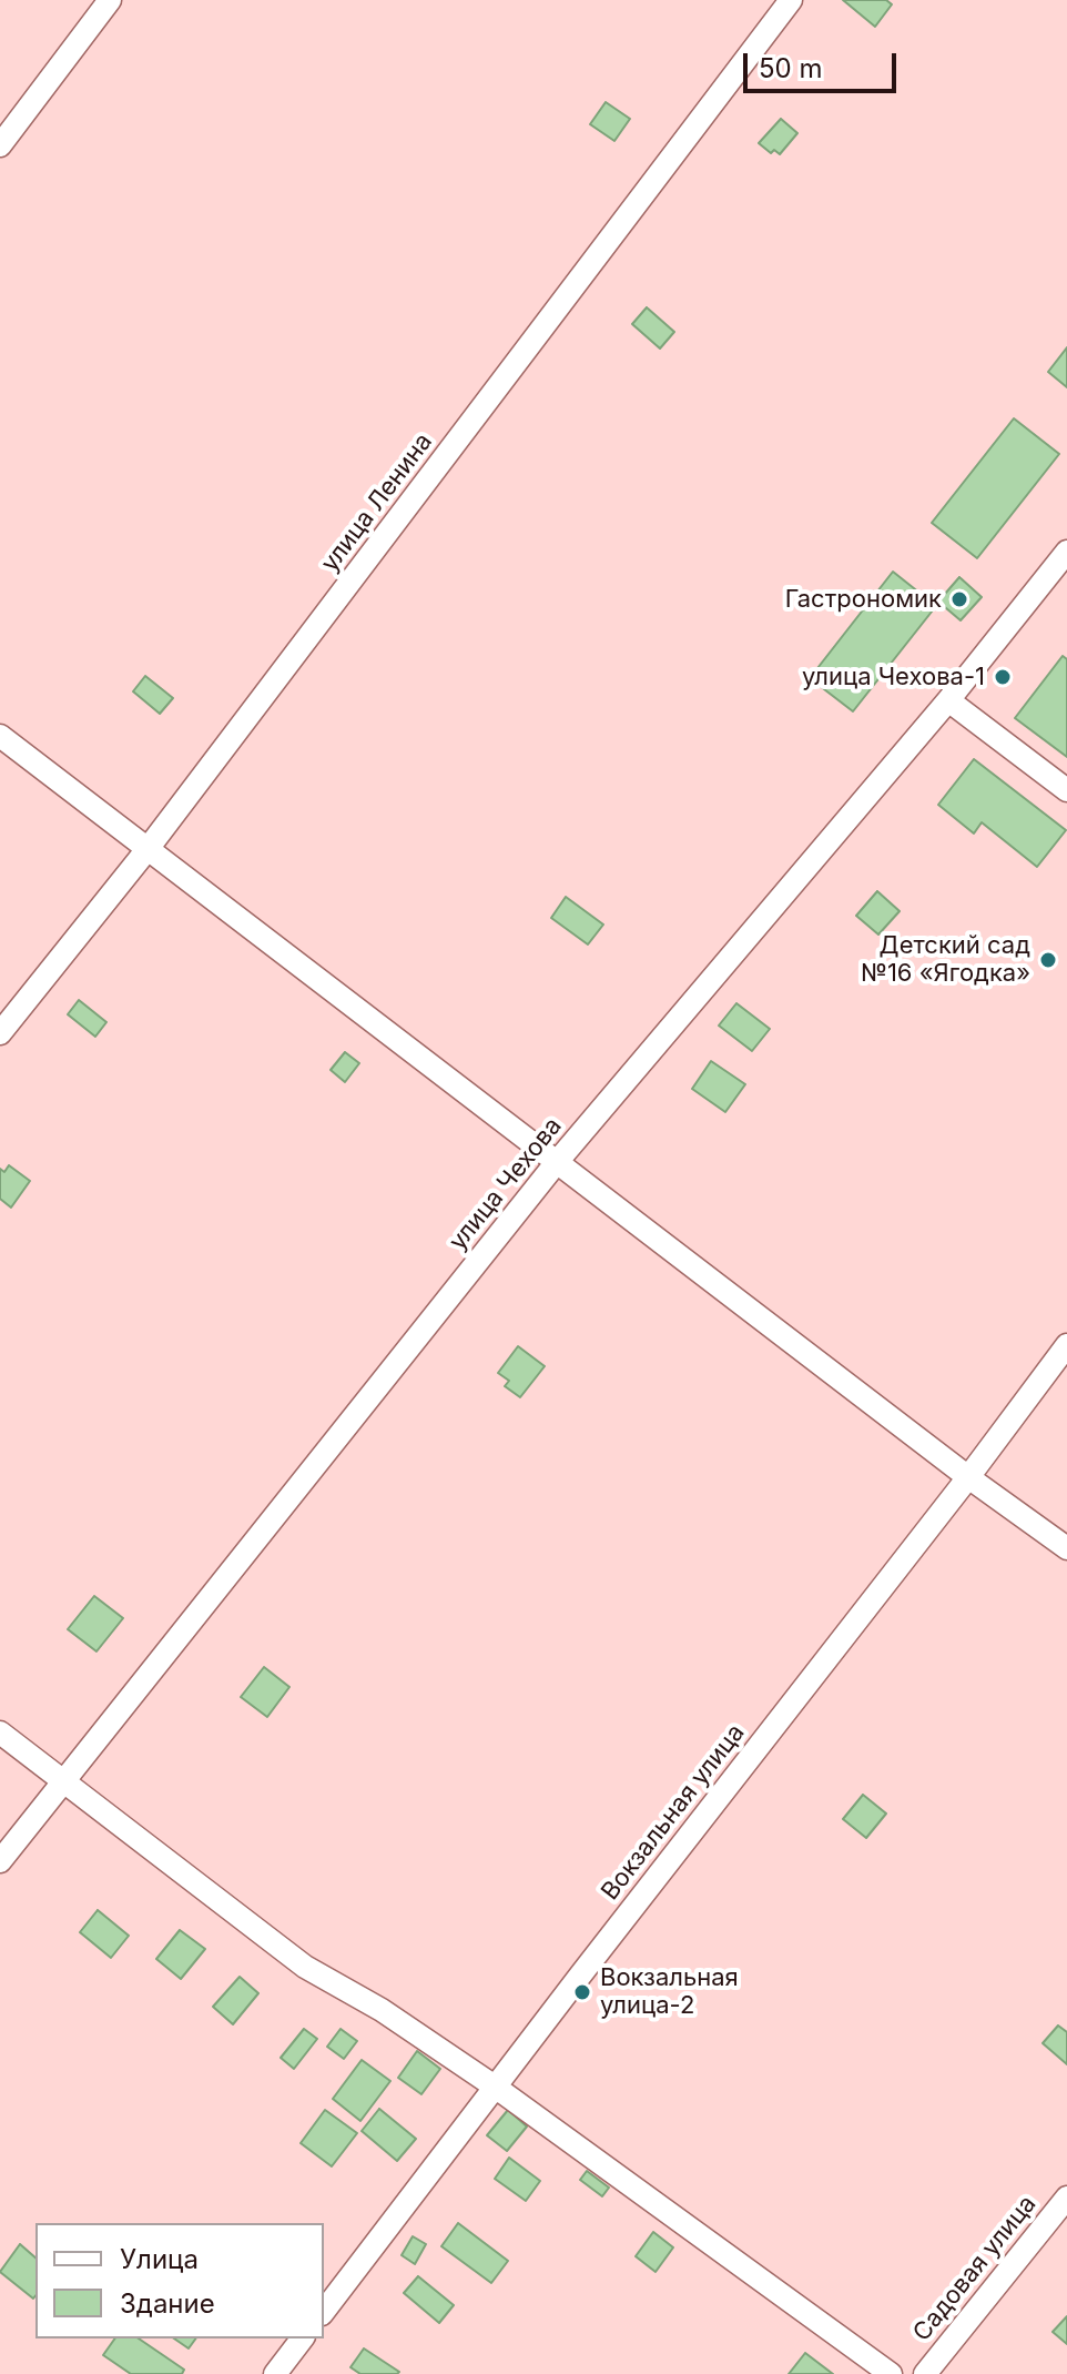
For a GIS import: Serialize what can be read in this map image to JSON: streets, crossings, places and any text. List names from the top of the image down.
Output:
{
  "streets": {
    "street": [
      "улица Ленина",
      "улица Чехова",
      "Вокзальная улица",
      "Садовая улица"
    ]
  },
  "places": [
    "Гастрономик",
    "улица Чехова-1",
    "Детский сад №16 «Ягодка»",
    "Вокзальная улица-2"
  ],
  "legend": ["Улица", "Здание"],
  "scale_bar": "50 m"
}
